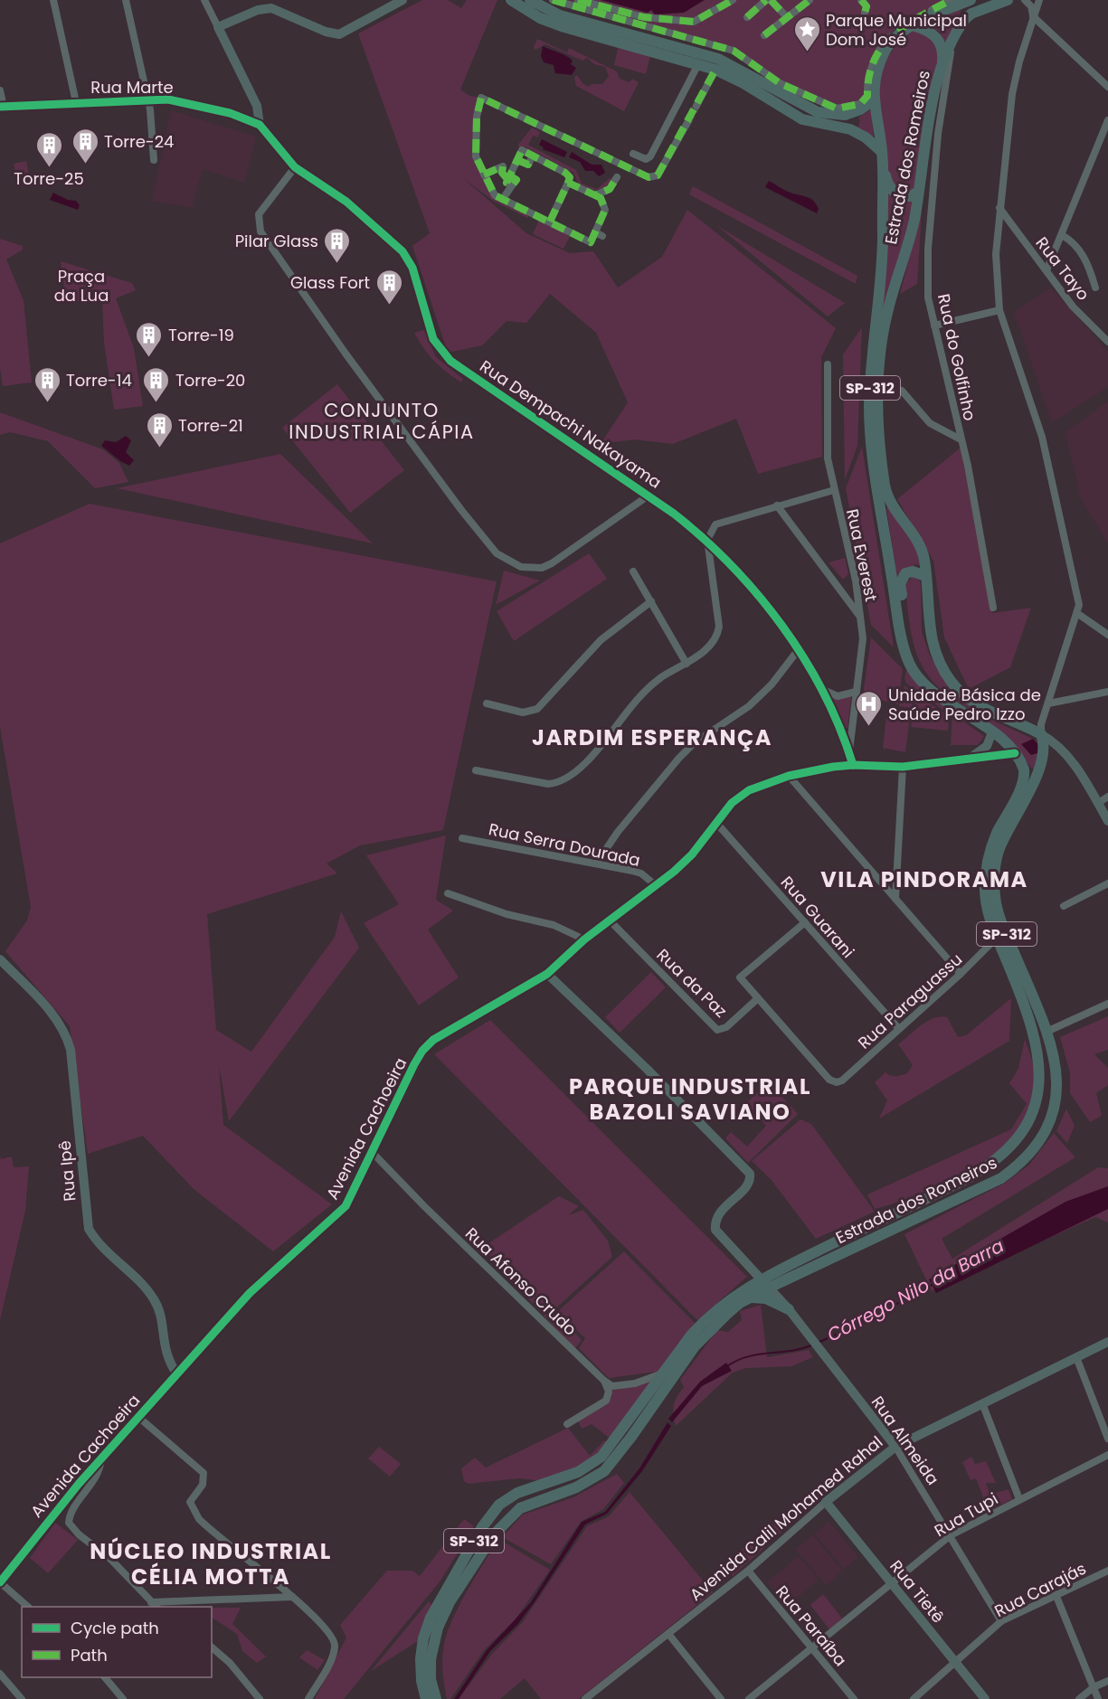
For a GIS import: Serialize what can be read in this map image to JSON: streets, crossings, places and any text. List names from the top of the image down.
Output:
{
  "streets": {
    "main road": ["Estrada dos Romeiros", "SP-312"],
    "street": [
      "Rua Marte",
      "Rua Tayo",
      "Rua do Golfinho",
      "Rua Dempachi Nakayama",
      "Rua Everest",
      "Rua Serra Dourada",
      "Rua Guarani",
      "Rua da Paz",
      "Rua Paraguassu",
      "Avenida Cachoeira",
      "Rua Ipê",
      "Rua Afonso Crudo",
      "Rua Almeida",
      "Rua Tupi",
      "Avenida Calil Mohamed Rahal",
      "Rua Carajás",
      "Rua Tietê",
      "Rua Paraíba"
    ]
  },
  "crossings": [
    ["Rua Marte", "Rua Dempachi Nakayama"],
    ["Estrada dos Romeiros", "Rua do Golfinho"],
    ["Estrada dos Romeiros", "Rua Paraguassu"],
    ["Estrada dos Romeiros", "Avenida Cachoeira"],
    ["Estrada dos Romeiros", "Rua Almeida"],
    ["Rua Dempachi Nakayama", "Rua Everest"],
    ["Rua Dempachi Nakayama", "Avenida Cachoeira"],
    ["Rua Serra Dourada", "Avenida Cachoeira"],
    ["Rua Guarani", "Rua Paraguassu"],
    ["Rua Guarani", "Avenida Cachoeira"],
    ["Rua da Paz", "Rua Paraguassu"],
    ["Rua da Paz", "Avenida Cachoeira"],
    ["Avenida Cachoeira", "Rua Ipê"],
    ["Avenida Cachoeira", "Rua Afonso Crudo"],
    ["Avenida Cachoeira", "Rua Almeida"],
    ["Rua Almeida", "Rua Tupi"],
    ["Rua Almeida", "Avenida Calil Mohamed Rahal"],
    ["Rua Almeida", "Rua Carajás"],
    ["Rua Tupi", "Rua Tietê"],
    ["Rua Tupi", "Rua Paraíba"],
    ["Avenida Calil Mohamed Rahal", "Rua Tietê"],
    ["Avenida Calil Mohamed Rahal", "Rua Paraíba"],
    ["Rua Carajás", "Rua Tietê"]
  ],
  "districts": [
    "CONJUNTO INDUSTRIAL CÁPIA",
    "JARDIM ESPERANÇA",
    "VILA PINDORAMA",
    "PARQUE INDUSTRIAL BAZOLI SAVIANO",
    "NÚCLEO INDUSTRIAL CÉLIA MOTTA"
  ],
  "water": ["Córrego Nilo da Barra"],
  "parks": ["Praça da Lua"],
  "places": {
    "place": ["Parque Municipal Dom José"],
    "building": [
      "Torre-24",
      "Torre-25",
      "Pilar Glass",
      "Glass Fort",
      "Torre-19",
      "Torre-14",
      "Torre-20",
      "Torre-21"
    ],
    "hospital": ["Unidade Básica de Saúde Pedro Izzo"]
  },
  "legend": ["Cycle path", "Path"]
}
